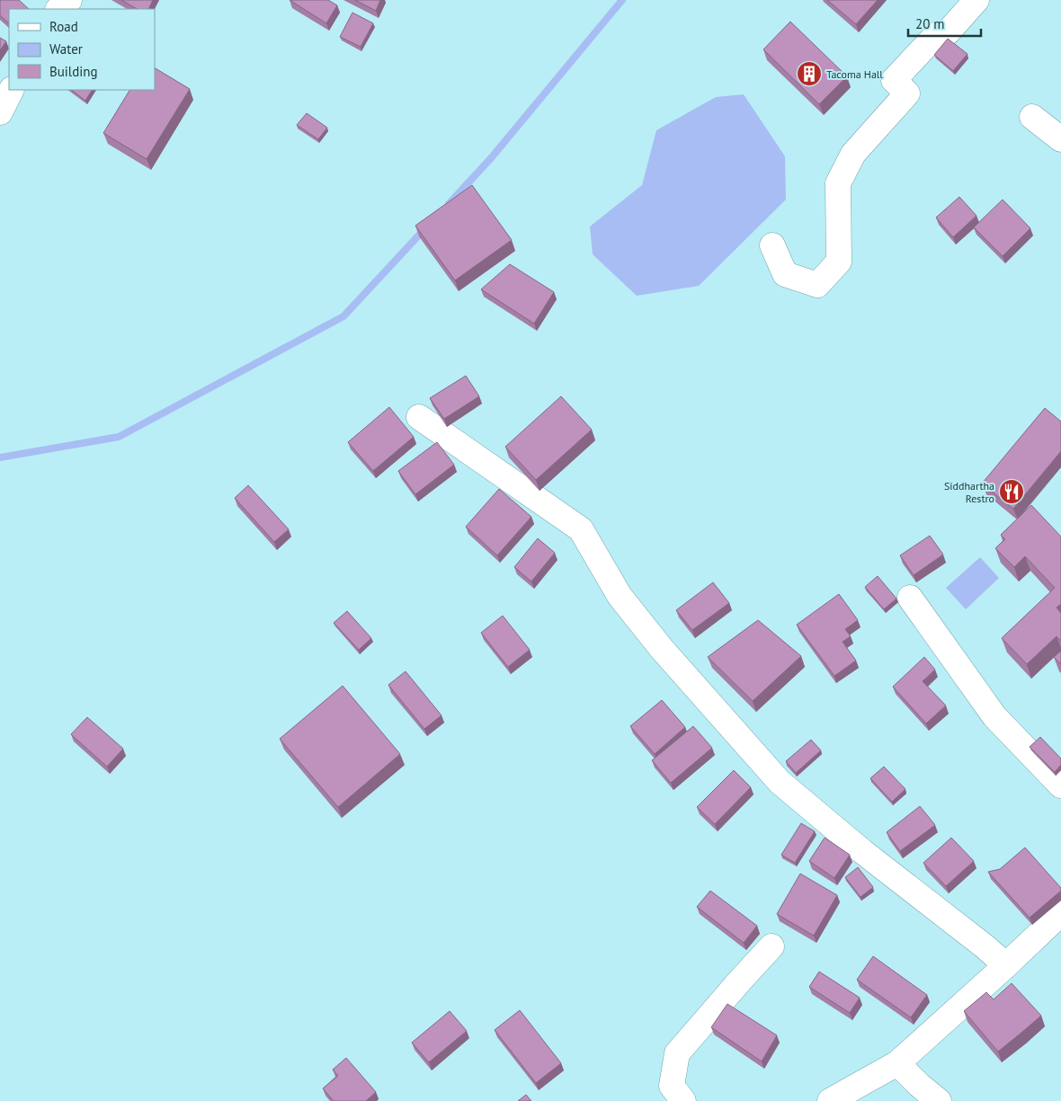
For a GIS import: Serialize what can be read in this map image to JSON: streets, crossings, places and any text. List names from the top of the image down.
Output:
{
  "places": {
    "building": ["Tacoma Hall"],
    "restaurant": ["Siddhartha Restro"]
  },
  "legend": ["Road", "Water", "Building"],
  "scale_bar": "20 m"
}
